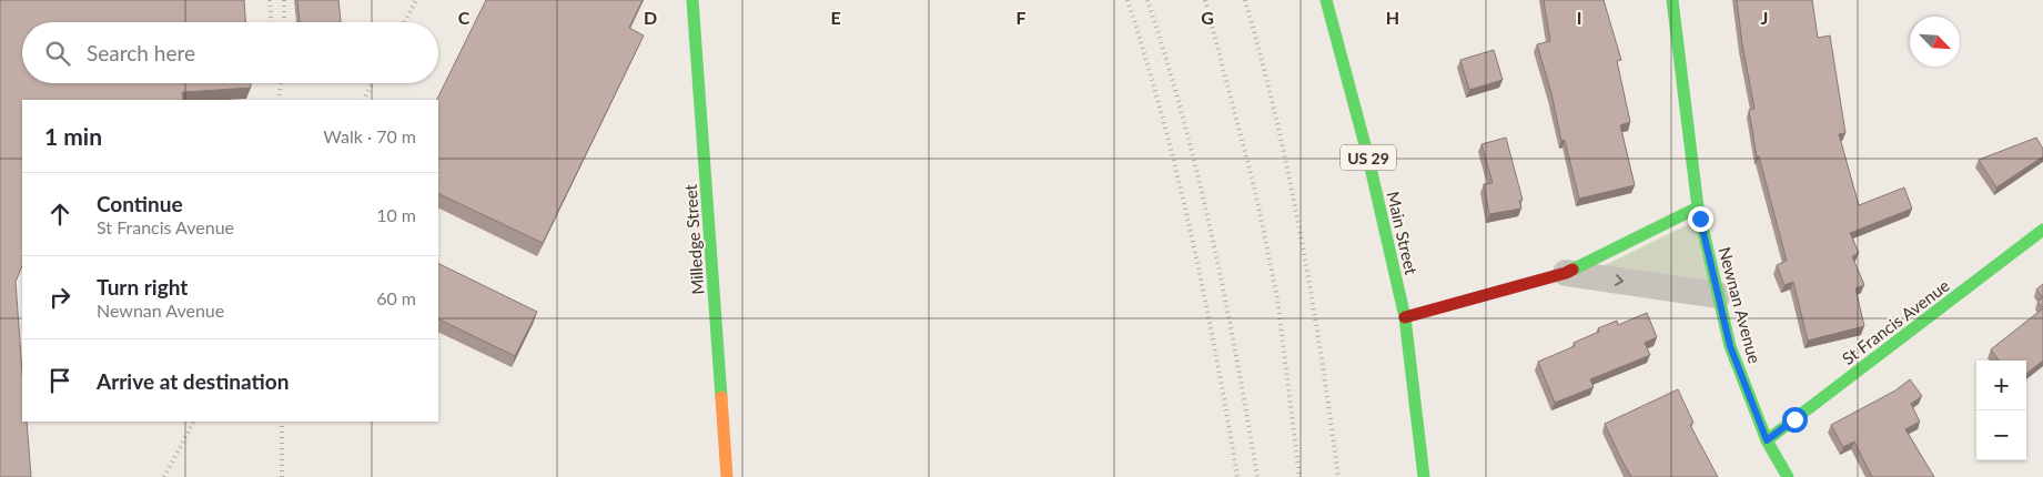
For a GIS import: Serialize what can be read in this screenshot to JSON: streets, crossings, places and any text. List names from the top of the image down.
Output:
{
  "streets": {
    "street": [
      "US 29",
      "Main Street",
      "Milledge Street",
      "Newnan Avenue",
      "St Francis Avenue"
    ]
  },
  "crossings": [
    ["Newnan Avenue", "St Francis Avenue"]
  ],
  "north": "bottom right",
  "page": {
    "search": "Search here",
    "heading": ["1 min", "Walk · 70 m"],
    "list": [
      ["Continue", "St Francis Avenue", "10 m"],
      ["Turn right", "Newnan Avenue", "60 m"],
      "Arrive at destination"
    ],
    "map_buttons": ["+", "−"]
  },
  "grid": {
    "columns": [
      "C",
      "D",
      "E",
      "F",
      "G",
      "H",
      "I",
      "J"
    ]
  }
}
